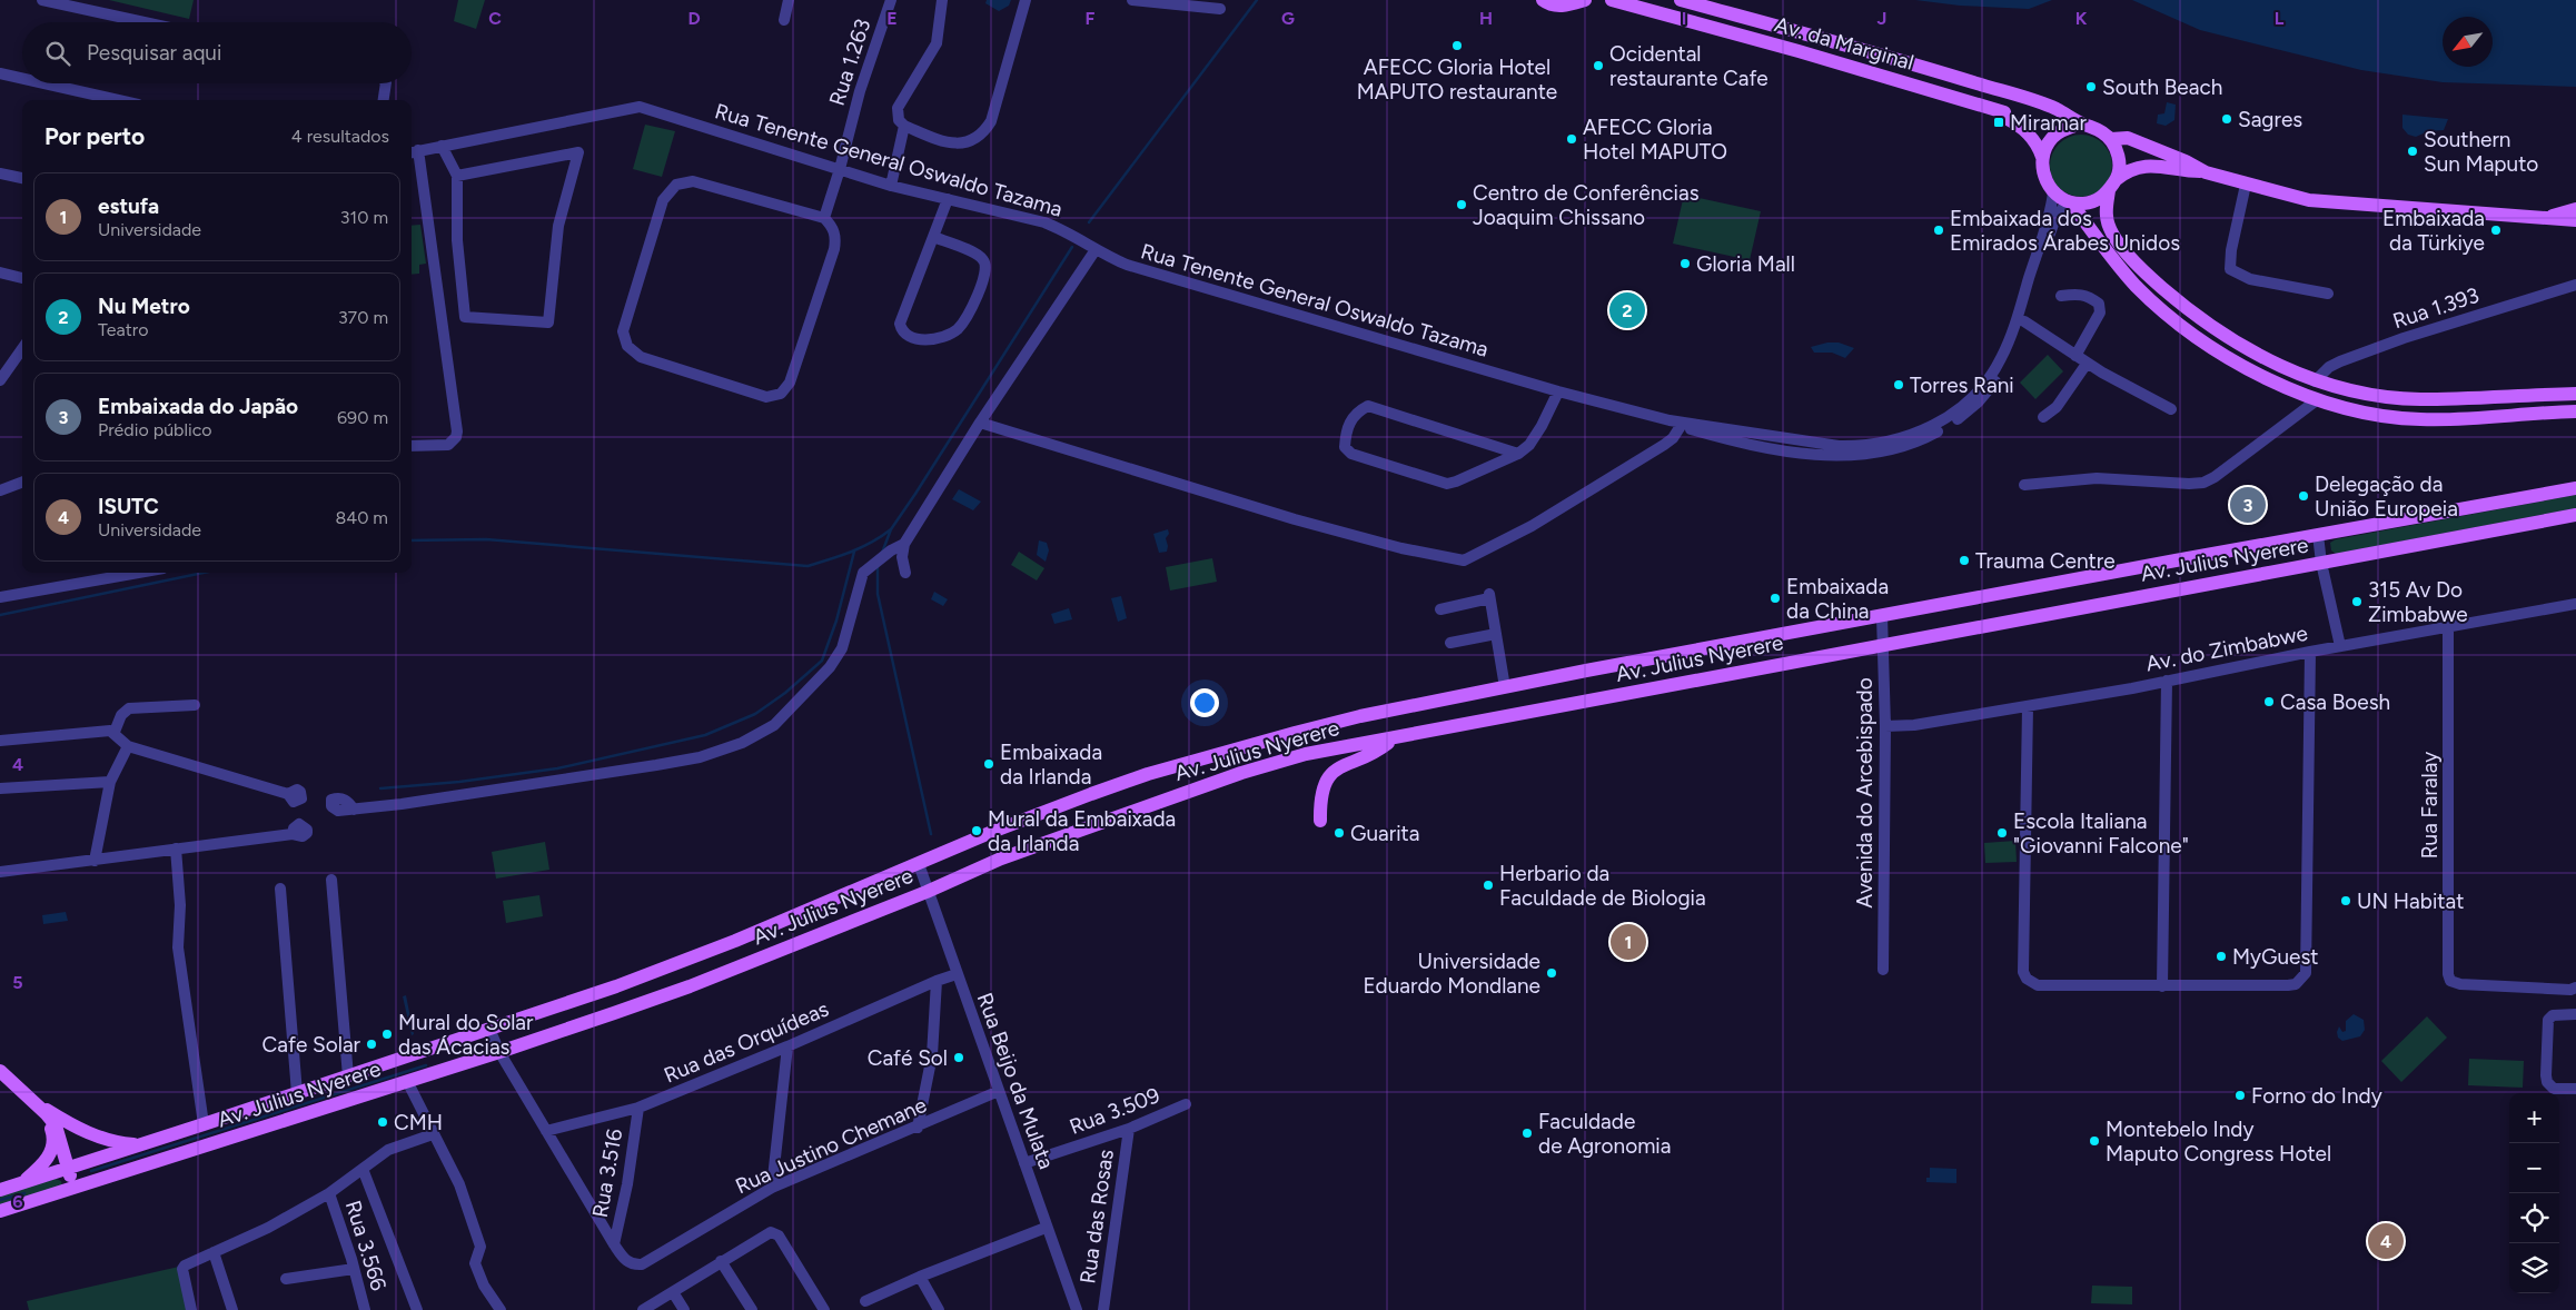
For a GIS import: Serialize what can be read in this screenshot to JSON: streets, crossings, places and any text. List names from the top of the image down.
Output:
{
  "streets": {
    "main road": ["Av. da Marginal", "Av. Julius Nyerere"],
    "street": [
      "Rua 1.263",
      "Rua Tenente General Oswaldo Tazama",
      "Rua 1.393",
      "Av. do Zimbabwe",
      "Avenida do Arcebispado",
      "Rua Faralay",
      "Rua das Orquídeas",
      "Rua Beijo da Mulata",
      "Rua 3.509",
      "Rua Justino Chemane",
      "Rua 3.516",
      "Rua das Rosas",
      "Rua 3.566"
    ]
  },
  "crossings": [
    ["Av. da Marginal", "Rua Tenente General Oswaldo Tazama"],
    ["Rua 1.263", "Rua Tenente General Oswaldo Tazama"],
    ["Av. Julius Nyerere", "Avenida do Arcebispado"],
    ["Av. Julius Nyerere", "Rua Beijo da Mulata"],
    ["Av. Julius Nyerere", "Rua Justino Chemane"],
    ["Av. do Zimbabwe", "Avenida do Arcebispado"],
    ["Av. do Zimbabwe", "Rua Faralay"],
    ["Rua das Orquídeas", "Rua Beijo da Mulata"],
    ["Rua das Orquídeas", "Rua Justino Chemane"],
    ["Rua das Orquídeas", "Rua 3.516"],
    ["Rua Beijo da Mulata", "Rua 3.509"],
    ["Rua Beijo da Mulata", "Rua Justino Chemane"],
    ["Rua 3.509", "Rua das Rosas"],
    ["Rua Justino Chemane", "Rua 3.516"]
  ],
  "places": {
    "other": [
      "AFECC Gloria Hotel MAPUTO restaurante",
      "Ocidental restaurante Cafe",
      "South Beach",
      "Sagres",
      "AFECC Gloria Hotel MAPUTO",
      "Southern Sun Maputo",
      "Centro de Conferências Joaquim Chissano",
      "Embaixada dos Emirados Árabes Unidos",
      "Embaixada da Türkiye",
      "Gloria Mall",
      "Torres Rani",
      "Delegação da União Europeia",
      "Trauma Centre",
      "Embaixada da China",
      "315 Av Do Zimbabwe",
      "Casa Boesh",
      "Embaixada da Irlanda",
      "Mural da Embaixada da Irlanda",
      "Guarita",
      "Escola Italiana \"Giovanni Falcone\"",
      "Herbario da Faculdade de Biologia",
      "UN Habitat",
      "MyGuest",
      "Universidade Eduardo Mondlane",
      "Mural do Solar das Ácacias",
      "Cafe Solar",
      "Café Sol",
      "Forno do Indy",
      "CMH",
      "Faculdade de Agronomia",
      "Montebelo Indy Maputo Congress Hotel"
    ],
    "transit": ["Miramar"]
  },
  "north": "bottom left",
  "page": {
    "search": "Pesquisar aqui",
    "heading": ["Por perto", "4 resultados"],
    "list": [
      {
        "mark": "1",
        "name": "estufa",
        "note": "Universidade",
        "value": "310 m"
      },
      {
        "mark": "2",
        "name": "Nu Metro",
        "note": "Teatro",
        "value": "370 m"
      },
      {
        "mark": "3",
        "name": "Embaixada do Japão",
        "note": "Prédio público",
        "value": "690 m"
      },
      {
        "mark": "4",
        "name": "ISUTC",
        "note": "Universidade",
        "value": "840 m"
      }
    ],
    "pins": [
      "2",
      "3",
      "1",
      "4"
    ],
    "map_buttons": ["+", "−"]
  },
  "grid": {
    "columns": [
      "C",
      "D",
      "E",
      "F",
      "G",
      "H",
      "I",
      "J",
      "K",
      "L"
    ],
    "rows": ["4", "5", "6"]
  }
}
